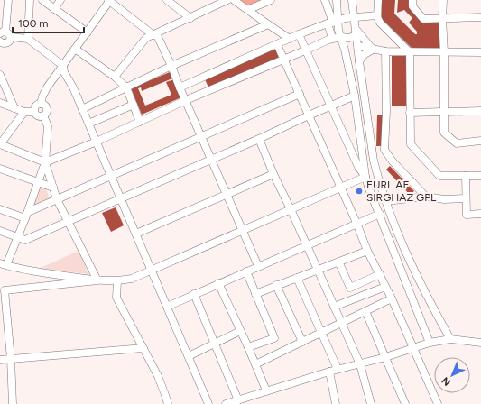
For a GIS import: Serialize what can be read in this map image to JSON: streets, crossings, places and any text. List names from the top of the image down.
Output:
{
  "places": ["EURL AF SIRGHAZ GPL"],
  "scale_bar": "100 m",
  "north": "bottom left"
}
